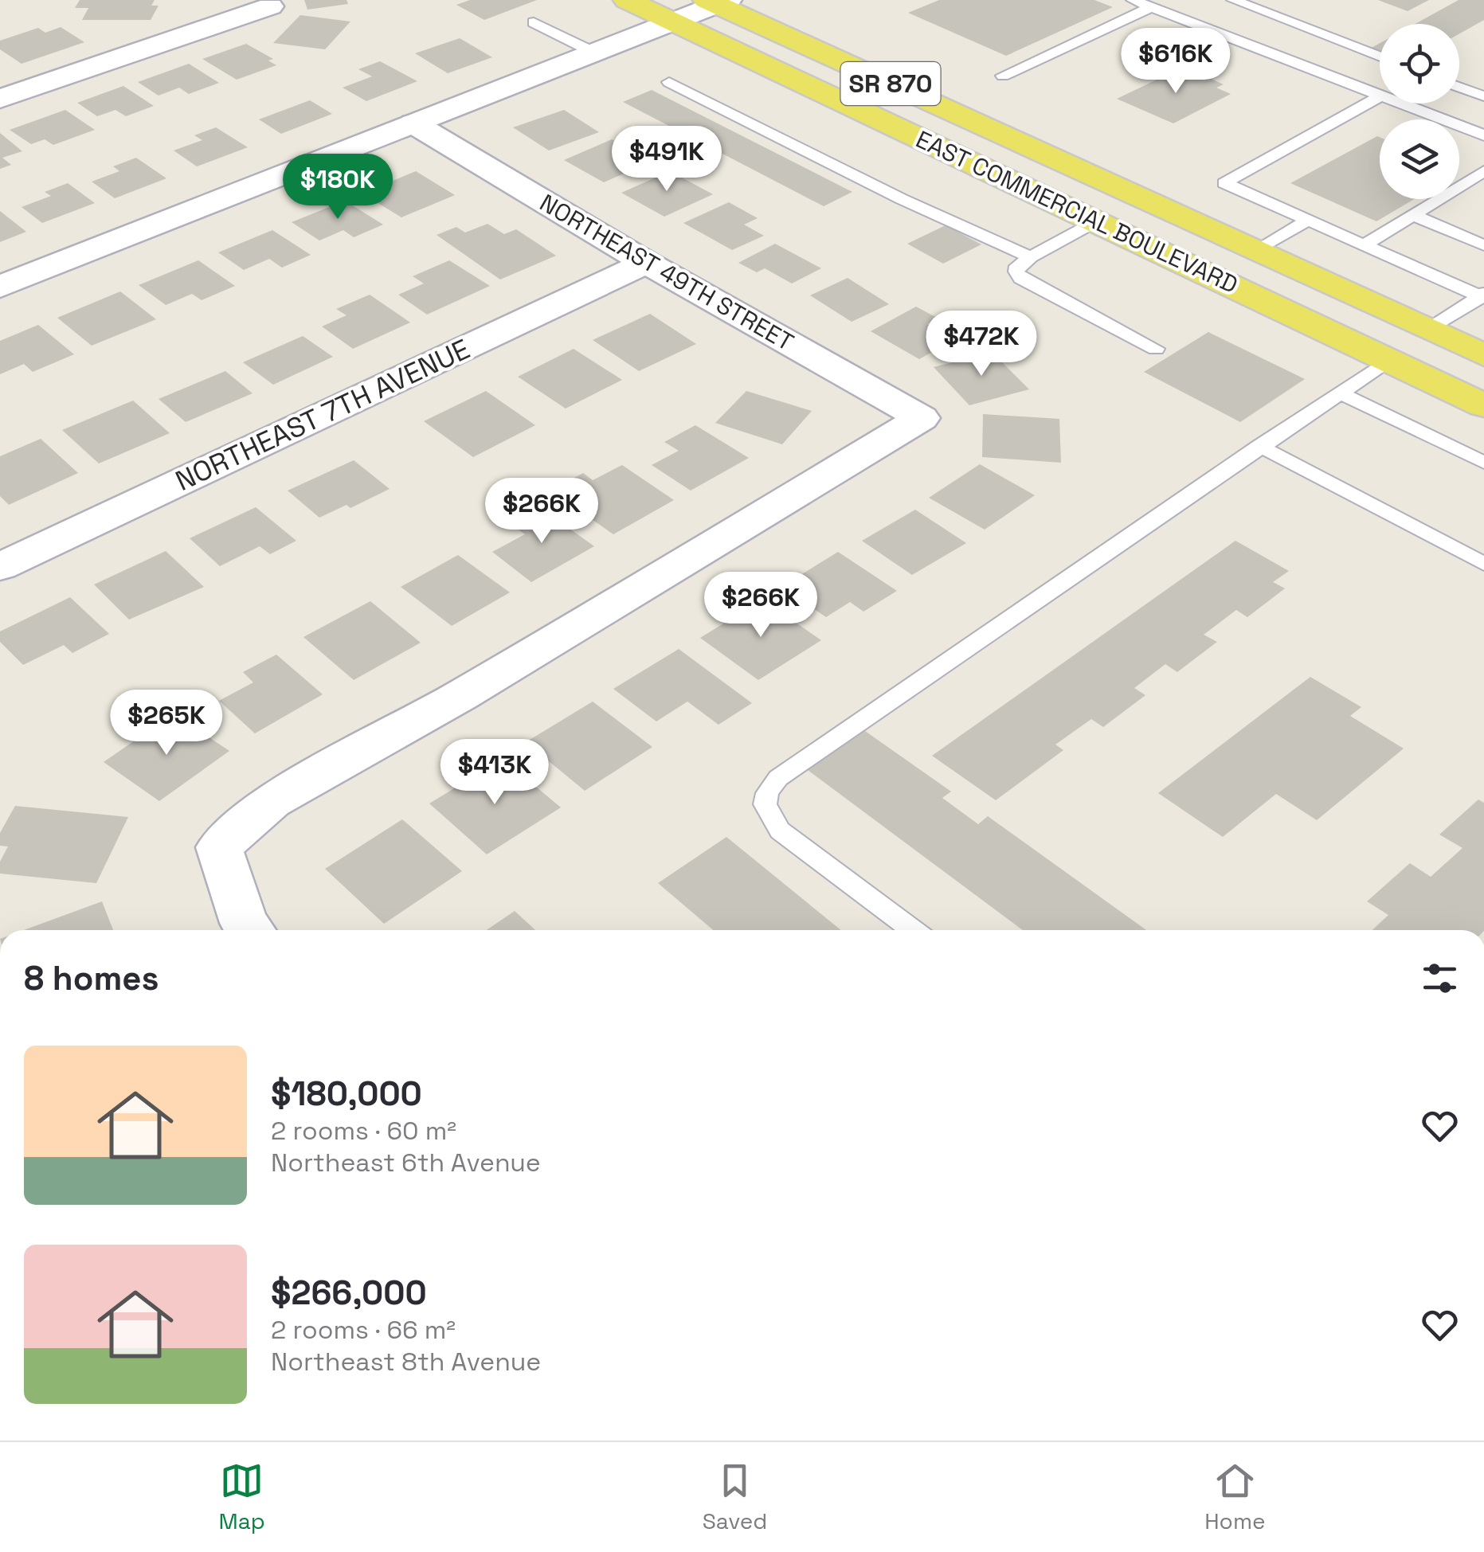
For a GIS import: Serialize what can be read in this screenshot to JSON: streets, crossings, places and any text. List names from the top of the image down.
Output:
{
  "streets": {
    "main road": ["SR 870", "EAST COMMERCIAL BOULEVARD"],
    "street": ["NORTHEAST 49TH STREET", "NORTHEAST 7TH AVENUE"]
  },
  "crossings": [
    ["NORTHEAST 49TH STREET", "NORTHEAST 7TH AVENUE"]
  ],
  "page": {
    "price": [
      "$616K",
      "$491K",
      "$180K",
      "$472K",
      "$266K",
      "$266K",
      "$265K",
      "$413K"
    ],
    "heading": "8 homes",
    "list": [
      {
        "name": "$180,000",
        "note": "2 rooms · 60 m² · Northeast 6th Avenue"
      },
      {
        "name": "$266,000",
        "note": "2 rooms · 66 m² · Northeast 8th Avenue"
      }
    ],
    "tabs": ["Map", "Saved", "Home"]
  }
}
